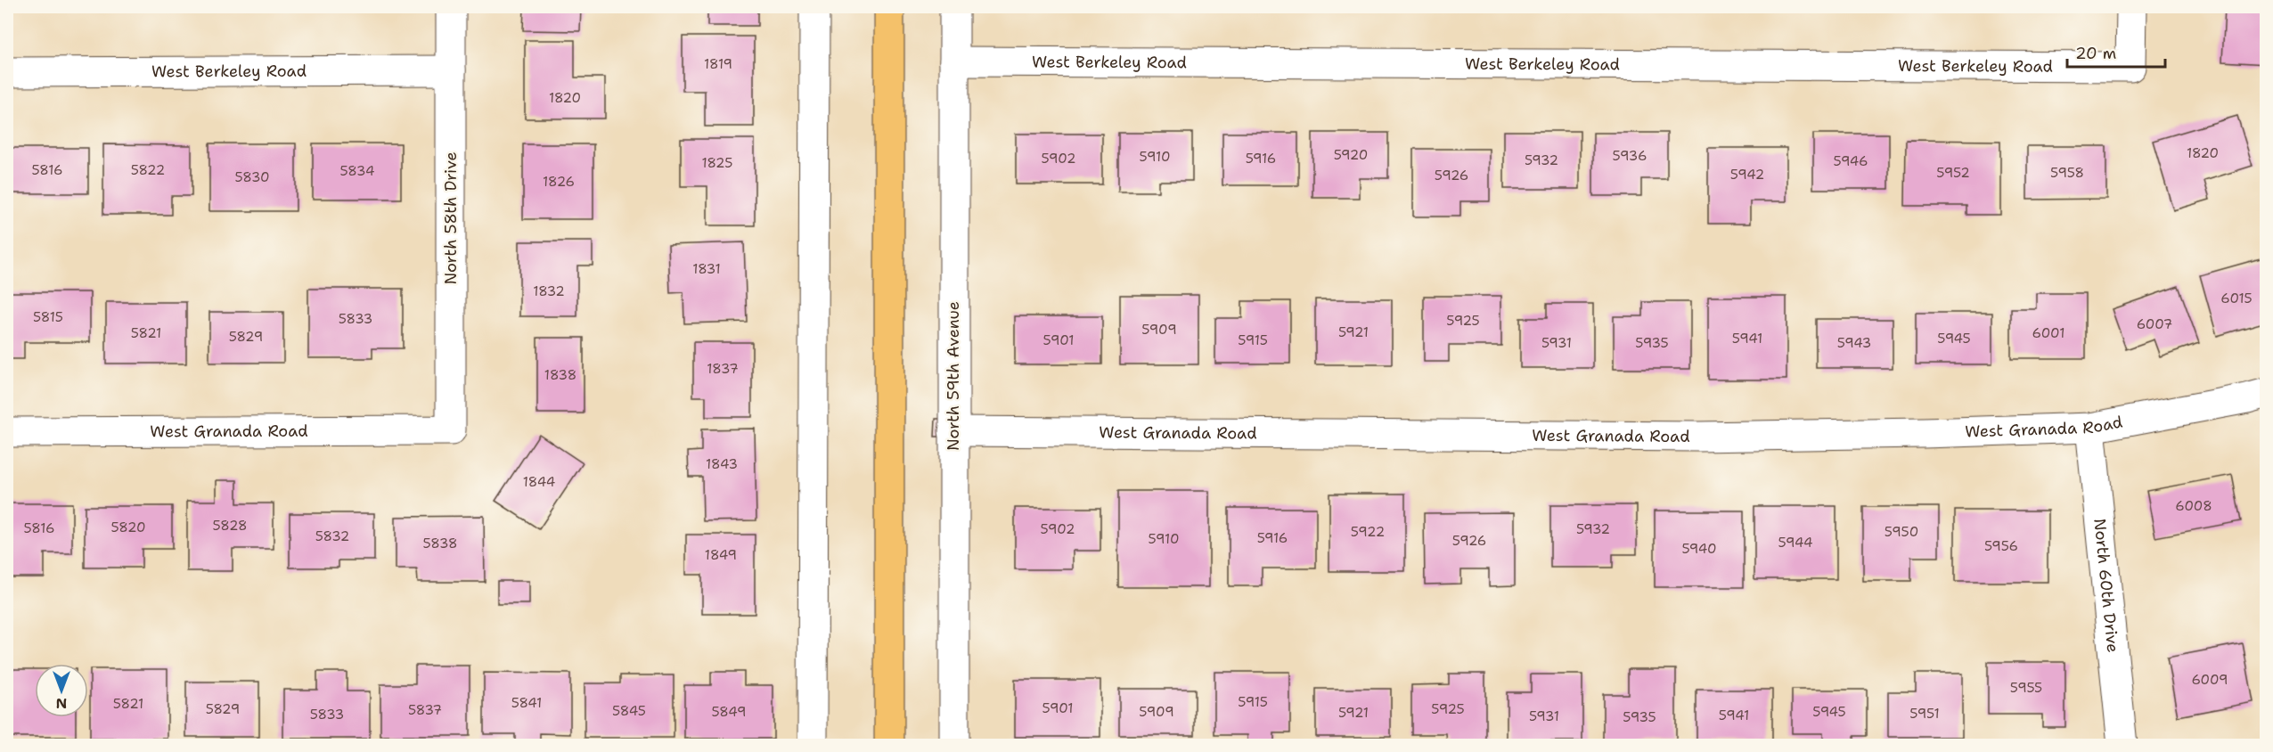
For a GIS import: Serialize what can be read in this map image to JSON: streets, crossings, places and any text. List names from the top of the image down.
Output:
{
  "streets": {
    "street": [
      "West Berkeley Road",
      "North 58th Drive",
      "North 59th Avenue",
      "West Granada Road",
      "North 60th Drive"
    ]
  },
  "crossings": [
    ["West Berkeley Road", "North 58th Drive"],
    ["West Berkeley Road", "North 59th Avenue"],
    ["North 58th Drive", "West Granada Road"],
    ["North 59th Avenue", "West Granada Road"],
    ["West Granada Road", "North 60th Drive"]
  ],
  "house_numbers": [
    "1819",
    "1820",
    "1820",
    "5920",
    "5936",
    "5910",
    "5902",
    "5916",
    "5932",
    "5946",
    "1825",
    "5816",
    "5822",
    "5834",
    "5952",
    "5958",
    "5942",
    "5926",
    "5830",
    "1826",
    "1831",
    "1832",
    "6015",
    "5815",
    "5833",
    "5925",
    "6007",
    "5909",
    "5921",
    "5821",
    "6001",
    "5829",
    "5941",
    "5945",
    "5901",
    "5915",
    "5931",
    "5935",
    "5943",
    "1837",
    "1838",
    "1843",
    "1844",
    "6008",
    "5828",
    "5820",
    "5816",
    "5902",
    "5932",
    "5922",
    "5950",
    "5832",
    "5916",
    "5910",
    "5926",
    "5944",
    "5838",
    "5956",
    "5940",
    "1849",
    "6009",
    "5955",
    "5915",
    "5841",
    "5821",
    "5901",
    "5829",
    "5925",
    "5837",
    "5845",
    "5849",
    "5909",
    "5945",
    "5921",
    "5951",
    "5833",
    "5941",
    "5931",
    "5935"
  ],
  "scale_bar": "20 m",
  "north": "bottom"
}
